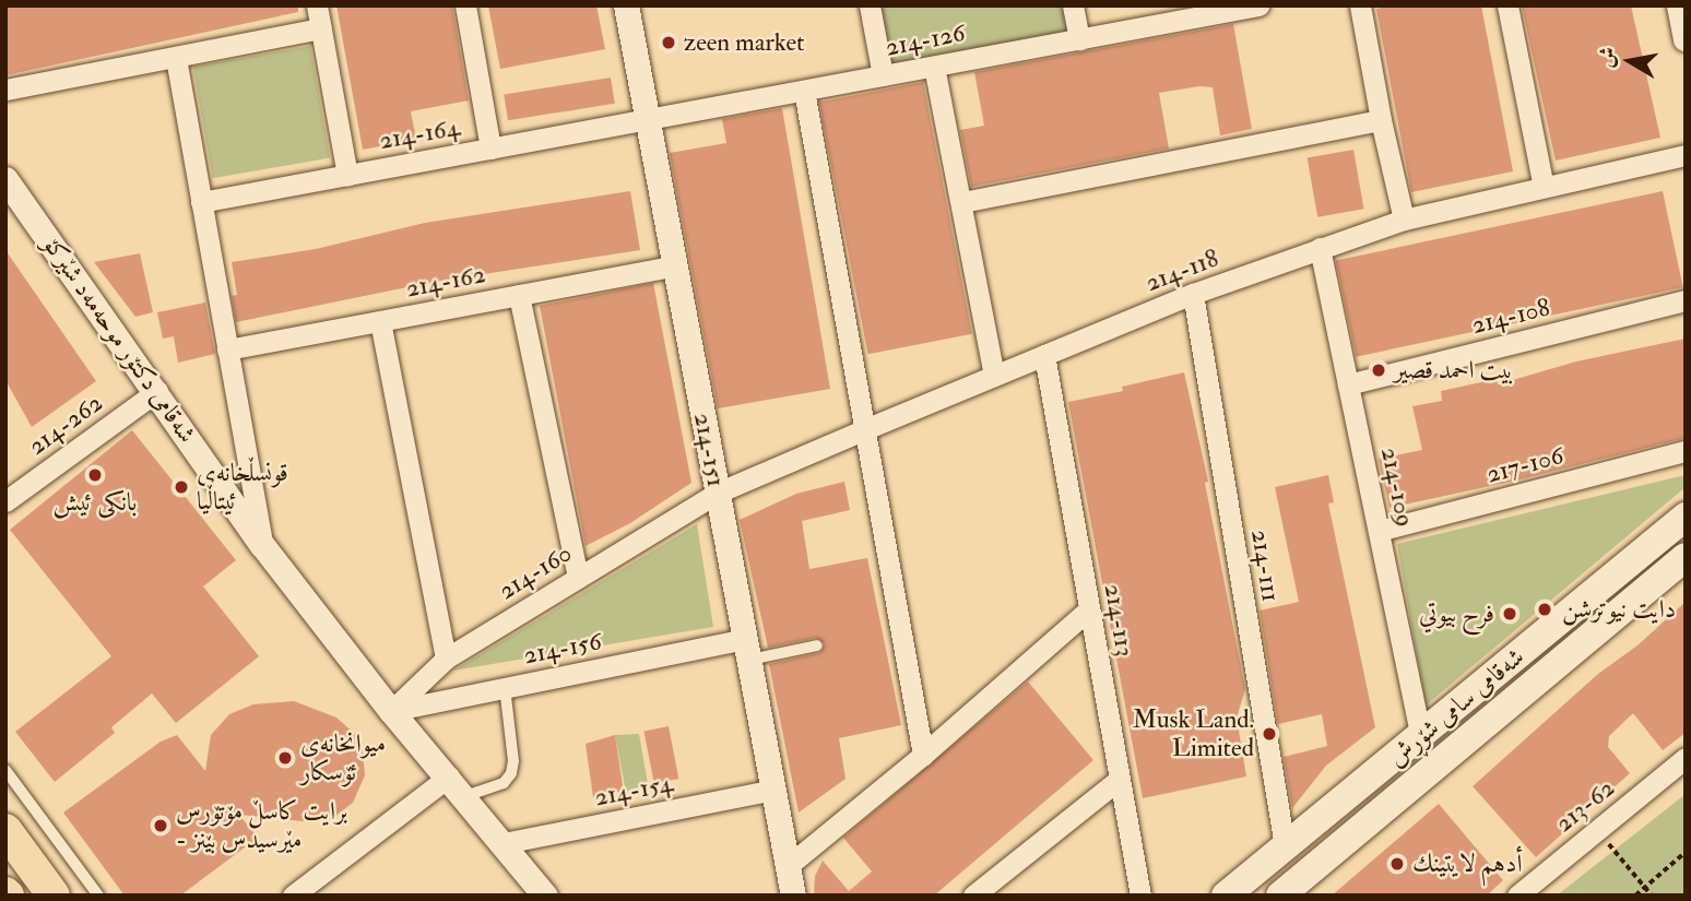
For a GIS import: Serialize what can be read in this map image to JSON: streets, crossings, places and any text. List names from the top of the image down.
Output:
{
  "streets": {
    "main road": ["شەقامی سامی شۆڕش"],
    "street": [
      "214-126",
      "214-164",
      "214-118",
      "214-162",
      "214-108",
      "شەقامی دکتۆر موحەمەد شێرکۆ",
      "214-262",
      "214-151",
      "217-106",
      "214-109",
      "214-111",
      "214-160",
      "214-113",
      "214-156",
      "214-154",
      "213-62"
    ]
  },
  "crossings": [
    ["214-126", "214-164"],
    ["214-126", "214-151"],
    ["214-164", "214-151"],
    ["214-118", "214-151"],
    ["214-118", "214-109"],
    ["214-118", "214-111"],
    ["214-118", "214-160"],
    ["214-118", "214-113"],
    ["214-162", "214-151"],
    ["214-108", "214-109"],
    ["شەقامی دکتۆر موحەمەد شێرکۆ", "214-262"],
    ["شەقامی دکتۆر موحەمەد شێرکۆ", "214-160"],
    ["شەقامی دکتۆر موحەمەد شێرکۆ", "214-156"],
    ["شەقامی دکتۆر موحەمەد شێرکۆ", "214-154"],
    ["214-151", "214-160"],
    ["214-151", "214-156"],
    ["214-151", "214-154"],
    ["217-106", "214-109"],
    ["214-109", "شەقامی سامی شۆڕش"],
    ["214-111", "شەقامی سامی شۆڕش"],
    ["214-160", "214-156"]
  ],
  "places": [
    "zeen market",
    "بيت احمد قصير",
    "بانکی ئیش",
    "قونسڵخانەی ئیتاڵیا",
    "دايت نيوترشن",
    "فرح بيوتي",
    "Musk Land. Limited",
    "میوانخانەی ئۆسکار",
    "برایت کاسڵ مۆتۆرس - مێرسیدس بێنز",
    "أدهم لايتينك"
  ],
  "north": "left"
}
